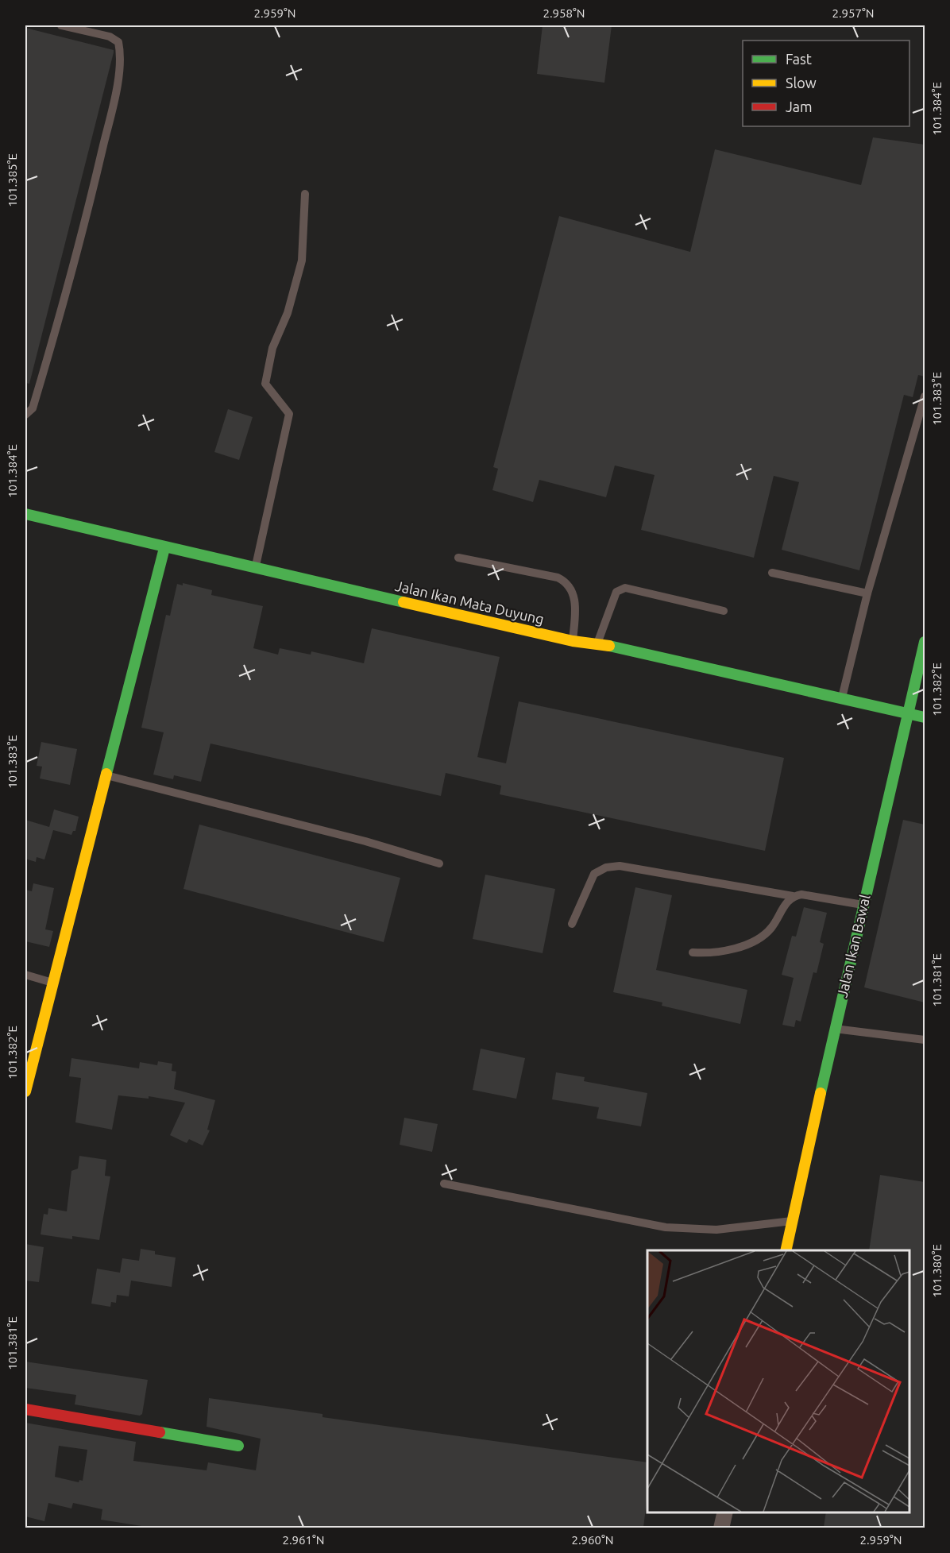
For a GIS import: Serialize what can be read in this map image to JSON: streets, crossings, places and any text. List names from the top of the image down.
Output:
{
  "streets": {
    "street": ["Jalan Ikan Mata Duyung", "Jalan Ikan Bawal"]
  },
  "crossings": [
    ["Jalan Ikan Mata Duyung", "Jalan Ikan Bawal"]
  ],
  "legend": ["Fast", "Slow", "Jam"],
  "coordinates": [
    "2.959°N",
    "2.958°N",
    "2.957°N",
    "101.384°E",
    "101.385°E",
    "101.383°E",
    "101.382°E",
    "101.381°E",
    "101.380°E",
    "2.961°N",
    "2.960°N"
  ]
}
